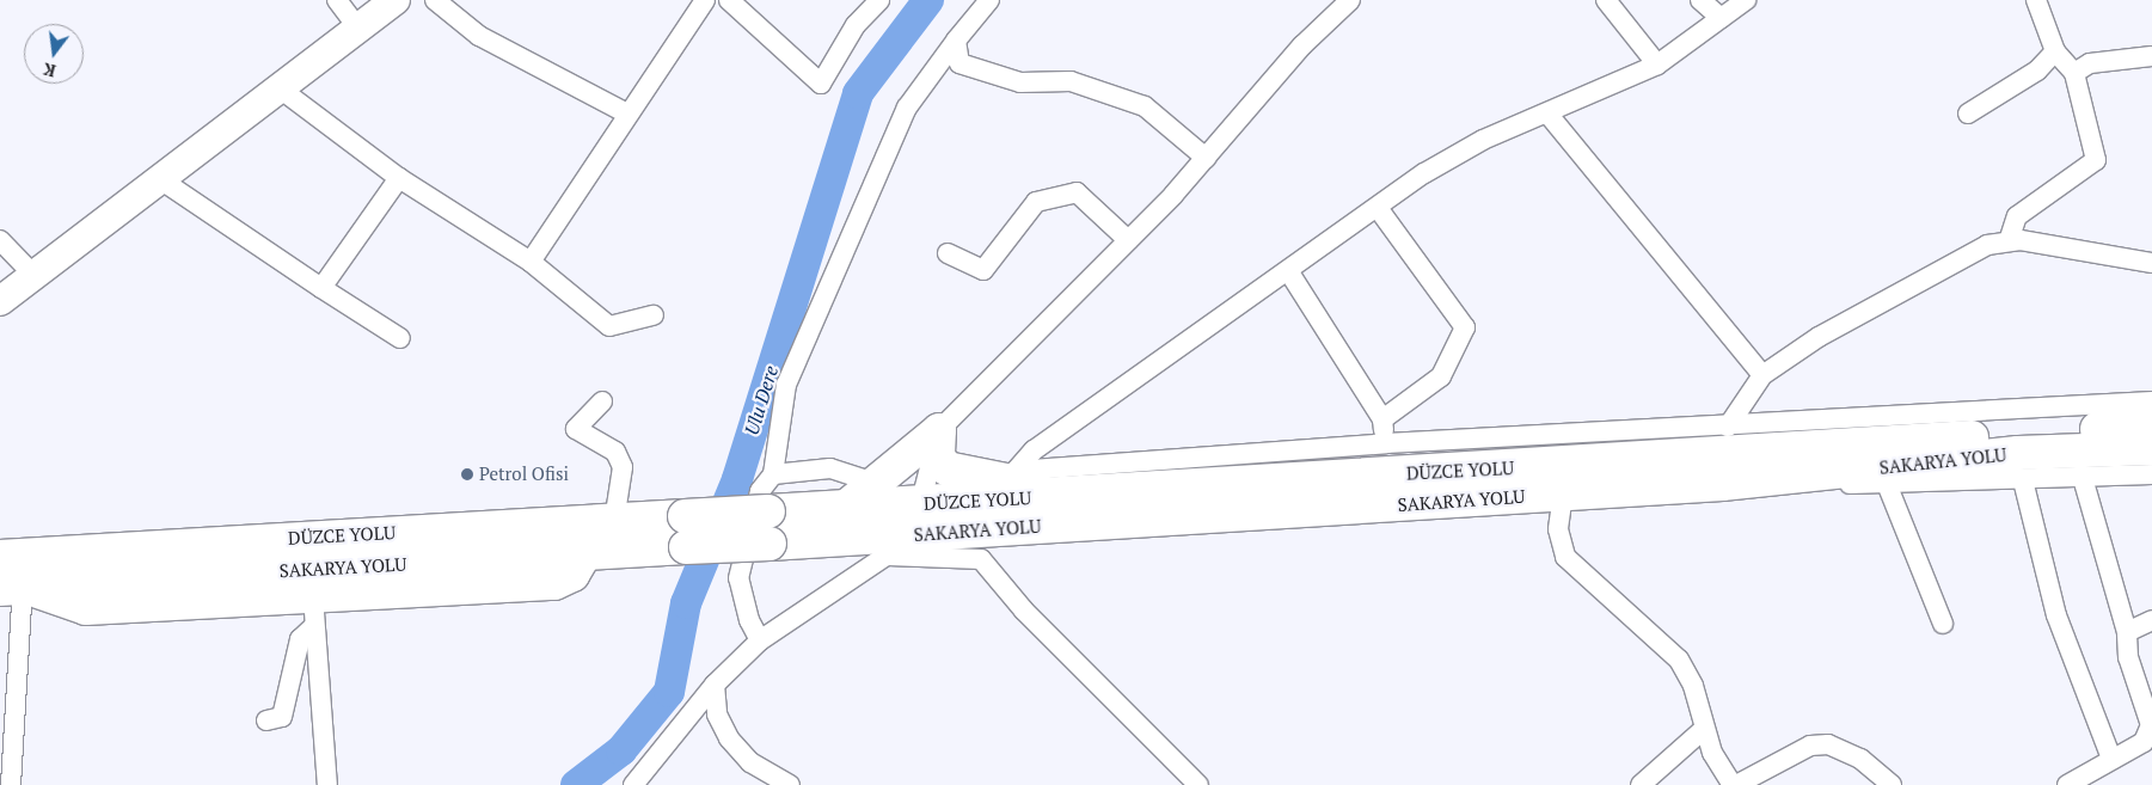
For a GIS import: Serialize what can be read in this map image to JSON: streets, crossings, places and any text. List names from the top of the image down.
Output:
{
  "streets": {
    "highway": ["SAKARYA YOLU", "DÜZCE YOLU"]
  },
  "crossings": [
    ["SAKARYA YOLU", "DÜZCE YOLU"]
  ],
  "water": ["Ulu Dere"],
  "places": ["Petrol Ofisi"],
  "north": "bottom"
}
